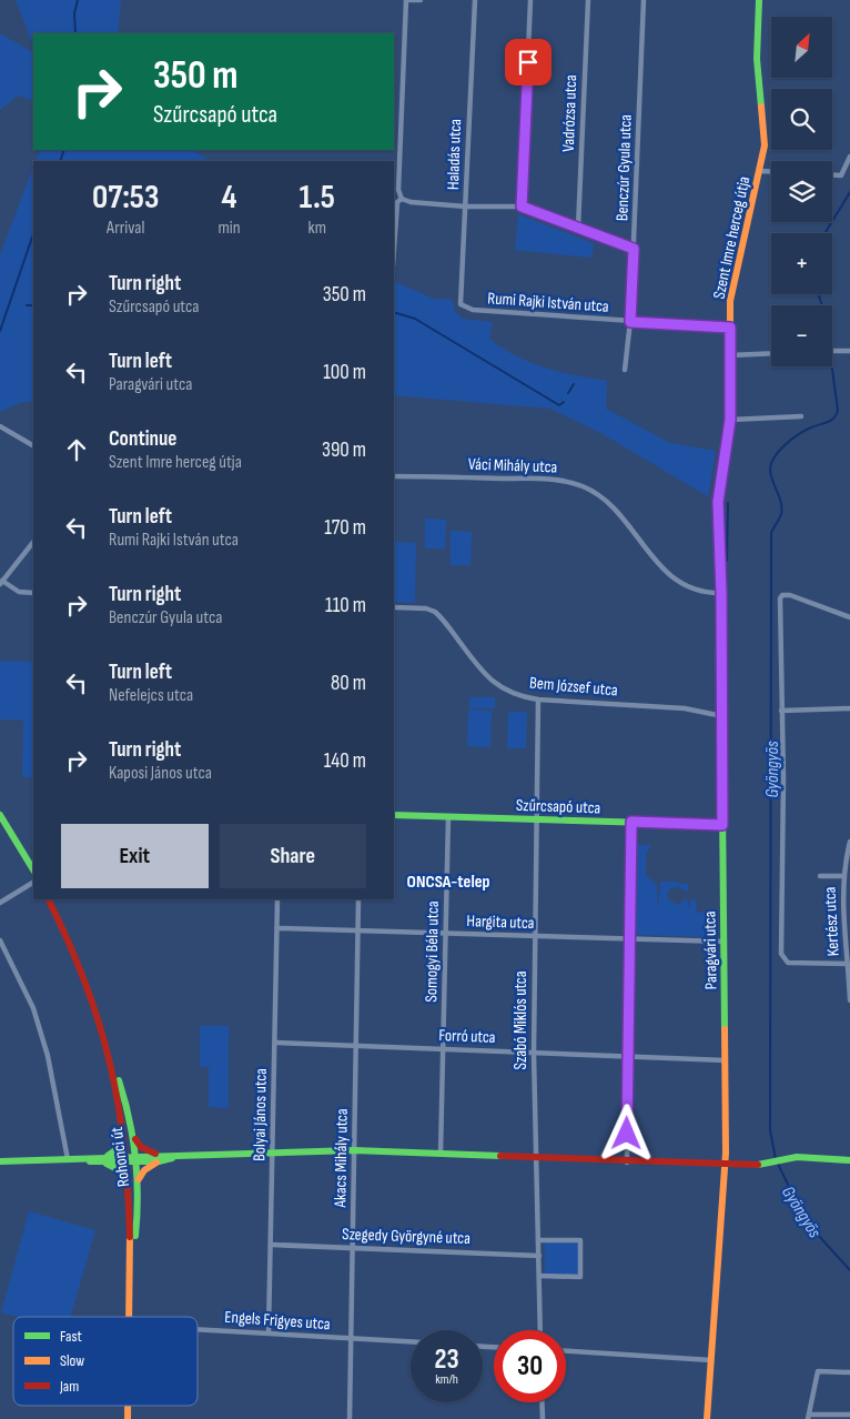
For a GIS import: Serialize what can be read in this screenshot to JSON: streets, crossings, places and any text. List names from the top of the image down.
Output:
{
  "streets": {
    "street": [
      "Vadrózsa utca",
      "Haladás utca",
      "Benczúr Gyula utca",
      "Szent Imre herceg útja",
      "Rumi Rajki István utca",
      "Váci Mihály utca",
      "Bem József utca",
      "Szűrcsapó utca",
      "Hargita utca",
      "Kertész utca",
      "Paragvári utca",
      "Somogyi Béla utca",
      "Szabó Miklós utca",
      "Forró utca",
      "Bolyai János utca",
      "Rohonci út",
      "Akacs Mihály utca",
      "Szegedy Györgyné utca",
      "Engels Frigyes utca"
    ]
  },
  "crossings": [
    ["Haladás utca", "Rumi Rajki István utca"],
    ["Benczúr Gyula utca", "Rumi Rajki István utca"],
    ["Szent Imre herceg útja", "Rumi Rajki István utca"],
    ["Szent Imre herceg útja", "Paragvári utca"],
    ["Váci Mihály utca", "Paragvári utca"],
    ["Bem József utca", "Paragvári utca"],
    ["Bem József utca", "Szabó Miklós utca"],
    ["Szűrcsapó utca", "Paragvári utca"],
    ["Szűrcsapó utca", "Somogyi Béla utca"],
    ["Szűrcsapó utca", "Szabó Miklós utca"],
    ["Hargita utca", "Paragvári utca"],
    ["Hargita utca", "Somogyi Béla utca"],
    ["Hargita utca", "Szabó Miklós utca"],
    ["Hargita utca", "Bolyai János utca"],
    ["Hargita utca", "Akacs Mihály utca"],
    ["Paragvári utca", "Forró utca"],
    ["Somogyi Béla utca", "Forró utca"],
    ["Szabó Miklós utca", "Forró utca"],
    ["Szabó Miklós utca", "Szegedy Györgyné utca"],
    ["Forró utca", "Bolyai János utca"],
    ["Forró utca", "Akacs Mihály utca"],
    ["Bolyai János utca", "Szegedy Györgyné utca"],
    ["Bolyai János utca", "Engels Frigyes utca"],
    ["Akacs Mihály utca", "Szegedy Györgyné utca"],
    ["Akacs Mihály utca", "Engels Frigyes utca"]
  ],
  "districts": ["ONCSA-telep"],
  "water": ["Gyöngyös"],
  "legend": ["Fast", "Slow", "Jam"],
  "north": "top right",
  "page": {
    "map_buttons": ["+", "−"],
    "turn": ["350 m", "Szűrcsapó utca"],
    "eta": [
      "07:53",
      "Arrival",
      "4",
      "min",
      "1.5",
      "km"
    ],
    "list": [
      {
        "name": "Turn right",
        "note": "Szűrcsapó utca",
        "value": "350 m"
      },
      {
        "name": "Turn left",
        "note": "Paragvári utca",
        "value": "100 m"
      },
      {
        "name": "Continue",
        "note": "Szent Imre herceg útja",
        "value": "390 m"
      },
      {
        "name": "Turn left",
        "note": "Rumi Rajki István utca",
        "value": "170 m"
      },
      {
        "name": "Turn right",
        "note": "Benczúr Gyula utca",
        "value": "110 m"
      },
      {
        "name": "Turn left",
        "note": "Nefelejcs utca",
        "value": "80 m"
      },
      {
        "name": "Turn right",
        "note": "Kaposi János utca",
        "value": "140 m"
      }
    ],
    "buttons": ["Exit", "Share"],
    "speed": "23 km/h",
    "limit": "30"
  }
}
